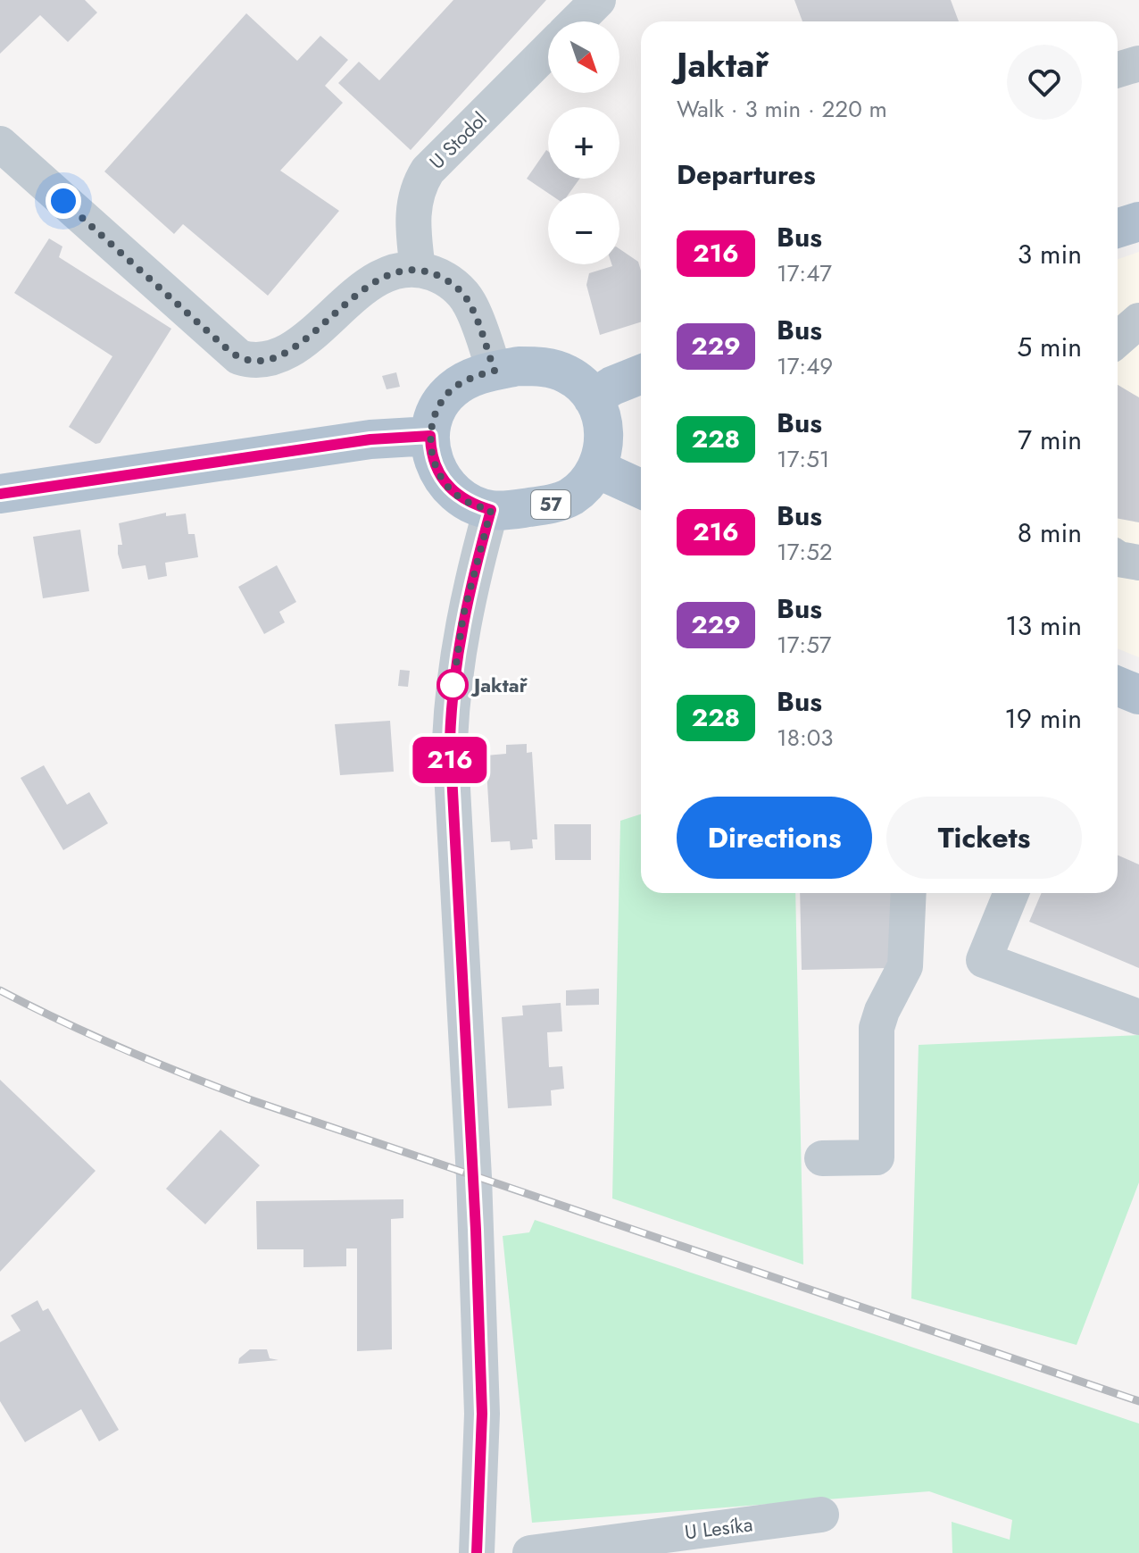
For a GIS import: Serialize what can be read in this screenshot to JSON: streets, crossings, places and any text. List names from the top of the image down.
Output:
{
  "streets": {
    "main road": ["57"],
    "street": ["U Stodol", "U Lesíka"]
  },
  "places": ["Jaktař"],
  "lines": ["bus line 216"],
  "north": "bottom right",
  "page": {
    "on_map": "216",
    "map_buttons": ["+", "−"],
    "heading": [
      ["Jaktař", "Walk · 3 min · 220 m"],
      "Departures"
    ],
    "list": [
      {
        "mark": "216",
        "name": "Bus",
        "note": "17:47",
        "value": "3 min"
      },
      {
        "mark": "229",
        "name": "Bus",
        "note": "17:49",
        "value": "5 min"
      },
      {
        "mark": "228",
        "name": "Bus",
        "note": "17:51",
        "value": "7 min"
      },
      {
        "mark": "216",
        "name": "Bus",
        "note": "17:52",
        "value": "8 min"
      },
      {
        "mark": "229",
        "name": "Bus",
        "note": "17:57",
        "value": "13 min"
      },
      {
        "mark": "228",
        "name": "Bus",
        "note": "18:03",
        "value": "19 min"
      }
    ],
    "buttons": ["Directions", "Tickets"]
  }
}
